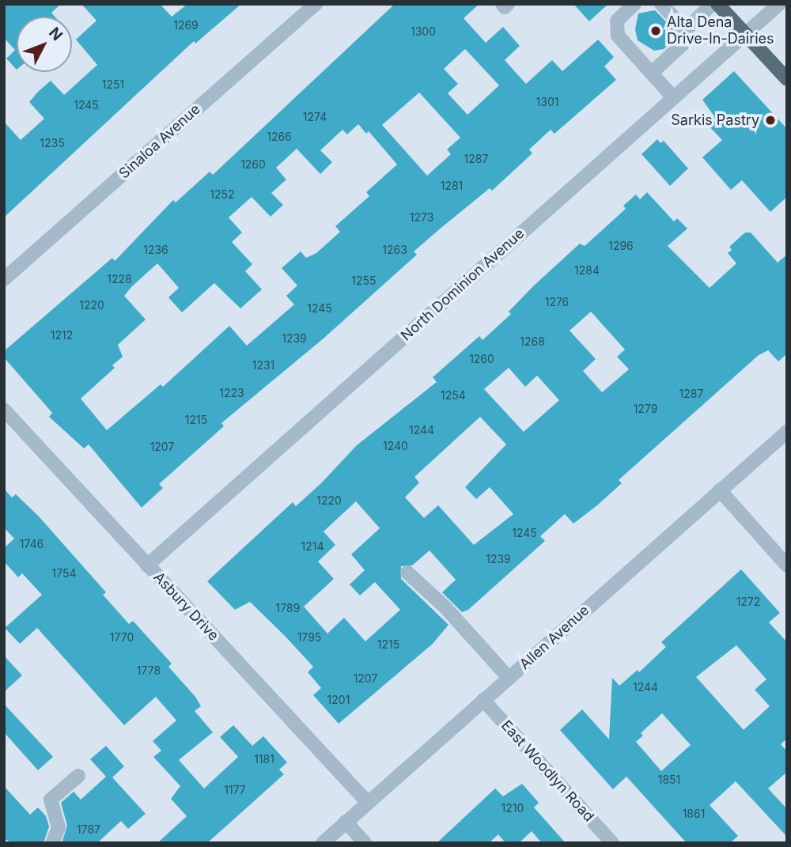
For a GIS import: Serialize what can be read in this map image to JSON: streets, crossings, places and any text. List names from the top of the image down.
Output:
{
  "streets": {
    "street": [
      "Sinaloa Avenue",
      "North Dominion Avenue",
      "Asbury Drive",
      "Allen Avenue",
      "East Woodlyn Road"
    ]
  },
  "crossings": [
    ["North Dominion Avenue", "Asbury Drive"],
    ["Asbury Drive", "Allen Avenue"],
    ["Allen Avenue", "East Woodlyn Road"]
  ],
  "places": ["Alta Dena Drive-In-Dairies", "Sarkis Pastry"],
  "house_numbers": [
    "1269",
    "1300",
    "1251",
    "1301",
    "1245",
    "1274",
    "1266",
    "1235",
    "1287",
    "1260",
    "1281",
    "1252",
    "1273",
    "1296",
    "1236",
    "1263",
    "1284",
    "1228",
    "1255",
    "1276",
    "1220",
    "1245",
    "1212",
    "1239",
    "1268",
    "1260",
    "1231",
    "1223",
    "1287",
    "1254",
    "1279",
    "1215",
    "1244",
    "1240",
    "1207",
    "1220",
    "1245",
    "1746",
    "1214",
    "1239",
    "1754",
    "1272",
    "1789",
    "1770",
    "1795",
    "1215",
    "1778",
    "1207",
    "1244",
    "1201",
    "1181",
    "1851",
    "1177",
    "1210",
    "1861",
    "1787"
  ],
  "north": "top right"
}
